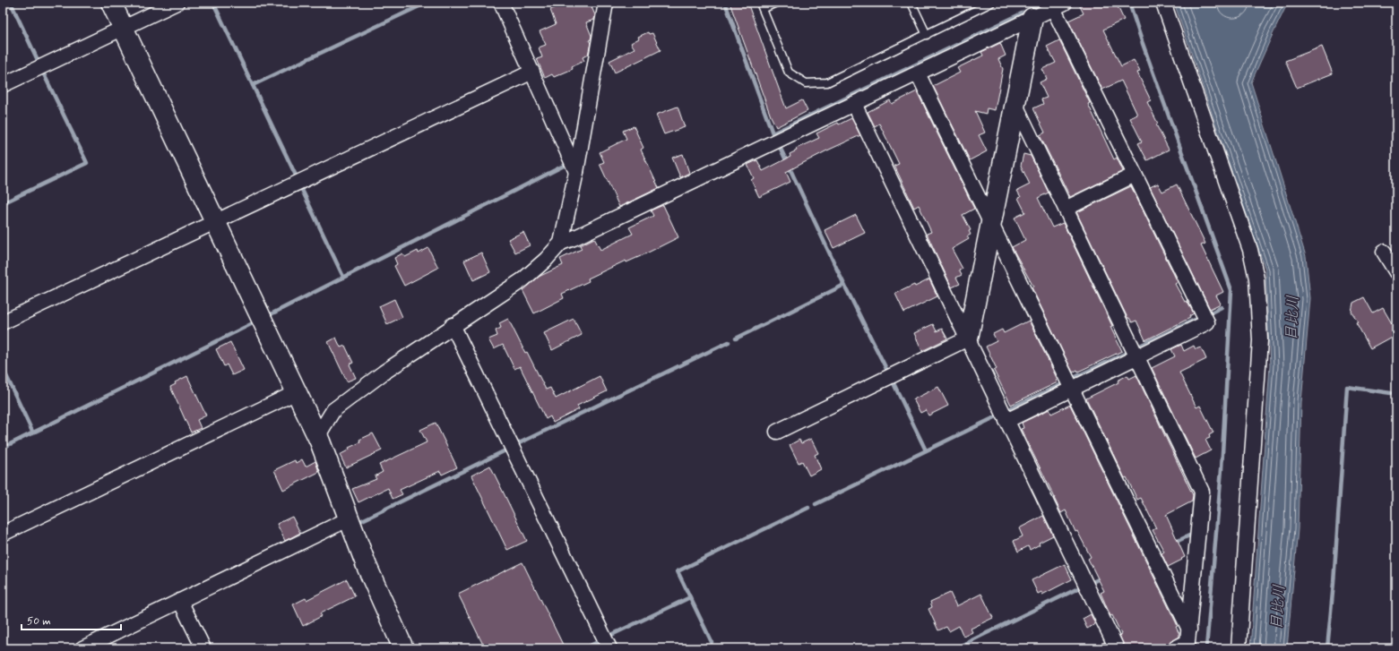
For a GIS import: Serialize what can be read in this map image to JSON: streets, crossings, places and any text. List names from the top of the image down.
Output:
{
  "water": ["目比川"],
  "scale_bar": "50 m"
}
